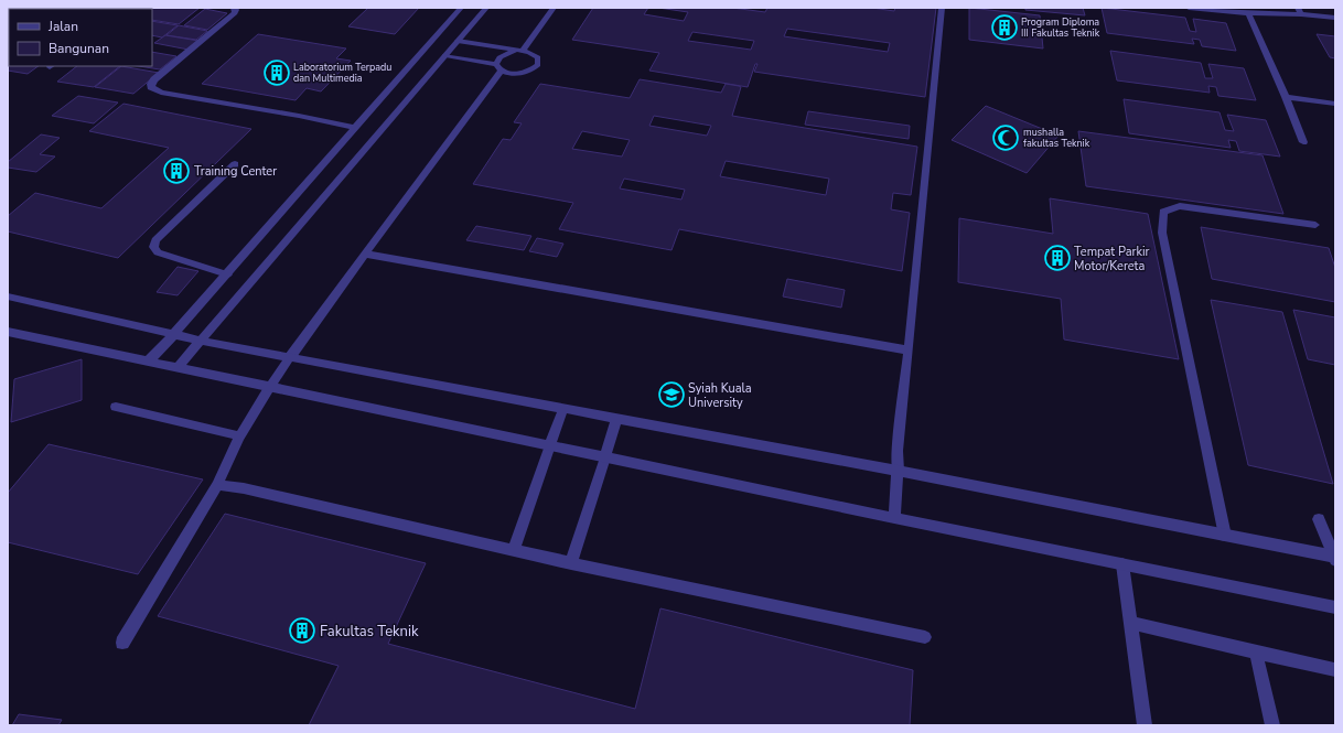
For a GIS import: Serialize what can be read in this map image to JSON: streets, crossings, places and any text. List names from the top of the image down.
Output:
{
  "places": {
    "building": [
      "Program Diploma III Fakultas Teknik",
      "Laboratorium Terpadu dan Multimedia",
      "Training Center",
      "Tempat Parkir Motor/Kereta",
      "Fakultas Teknik"
    ],
    "mosque": ["mushalla fakultas Teknik"],
    "school or university": ["Syiah Kuala University"]
  },
  "legend": ["Jalan", "Bangunan"]
}
